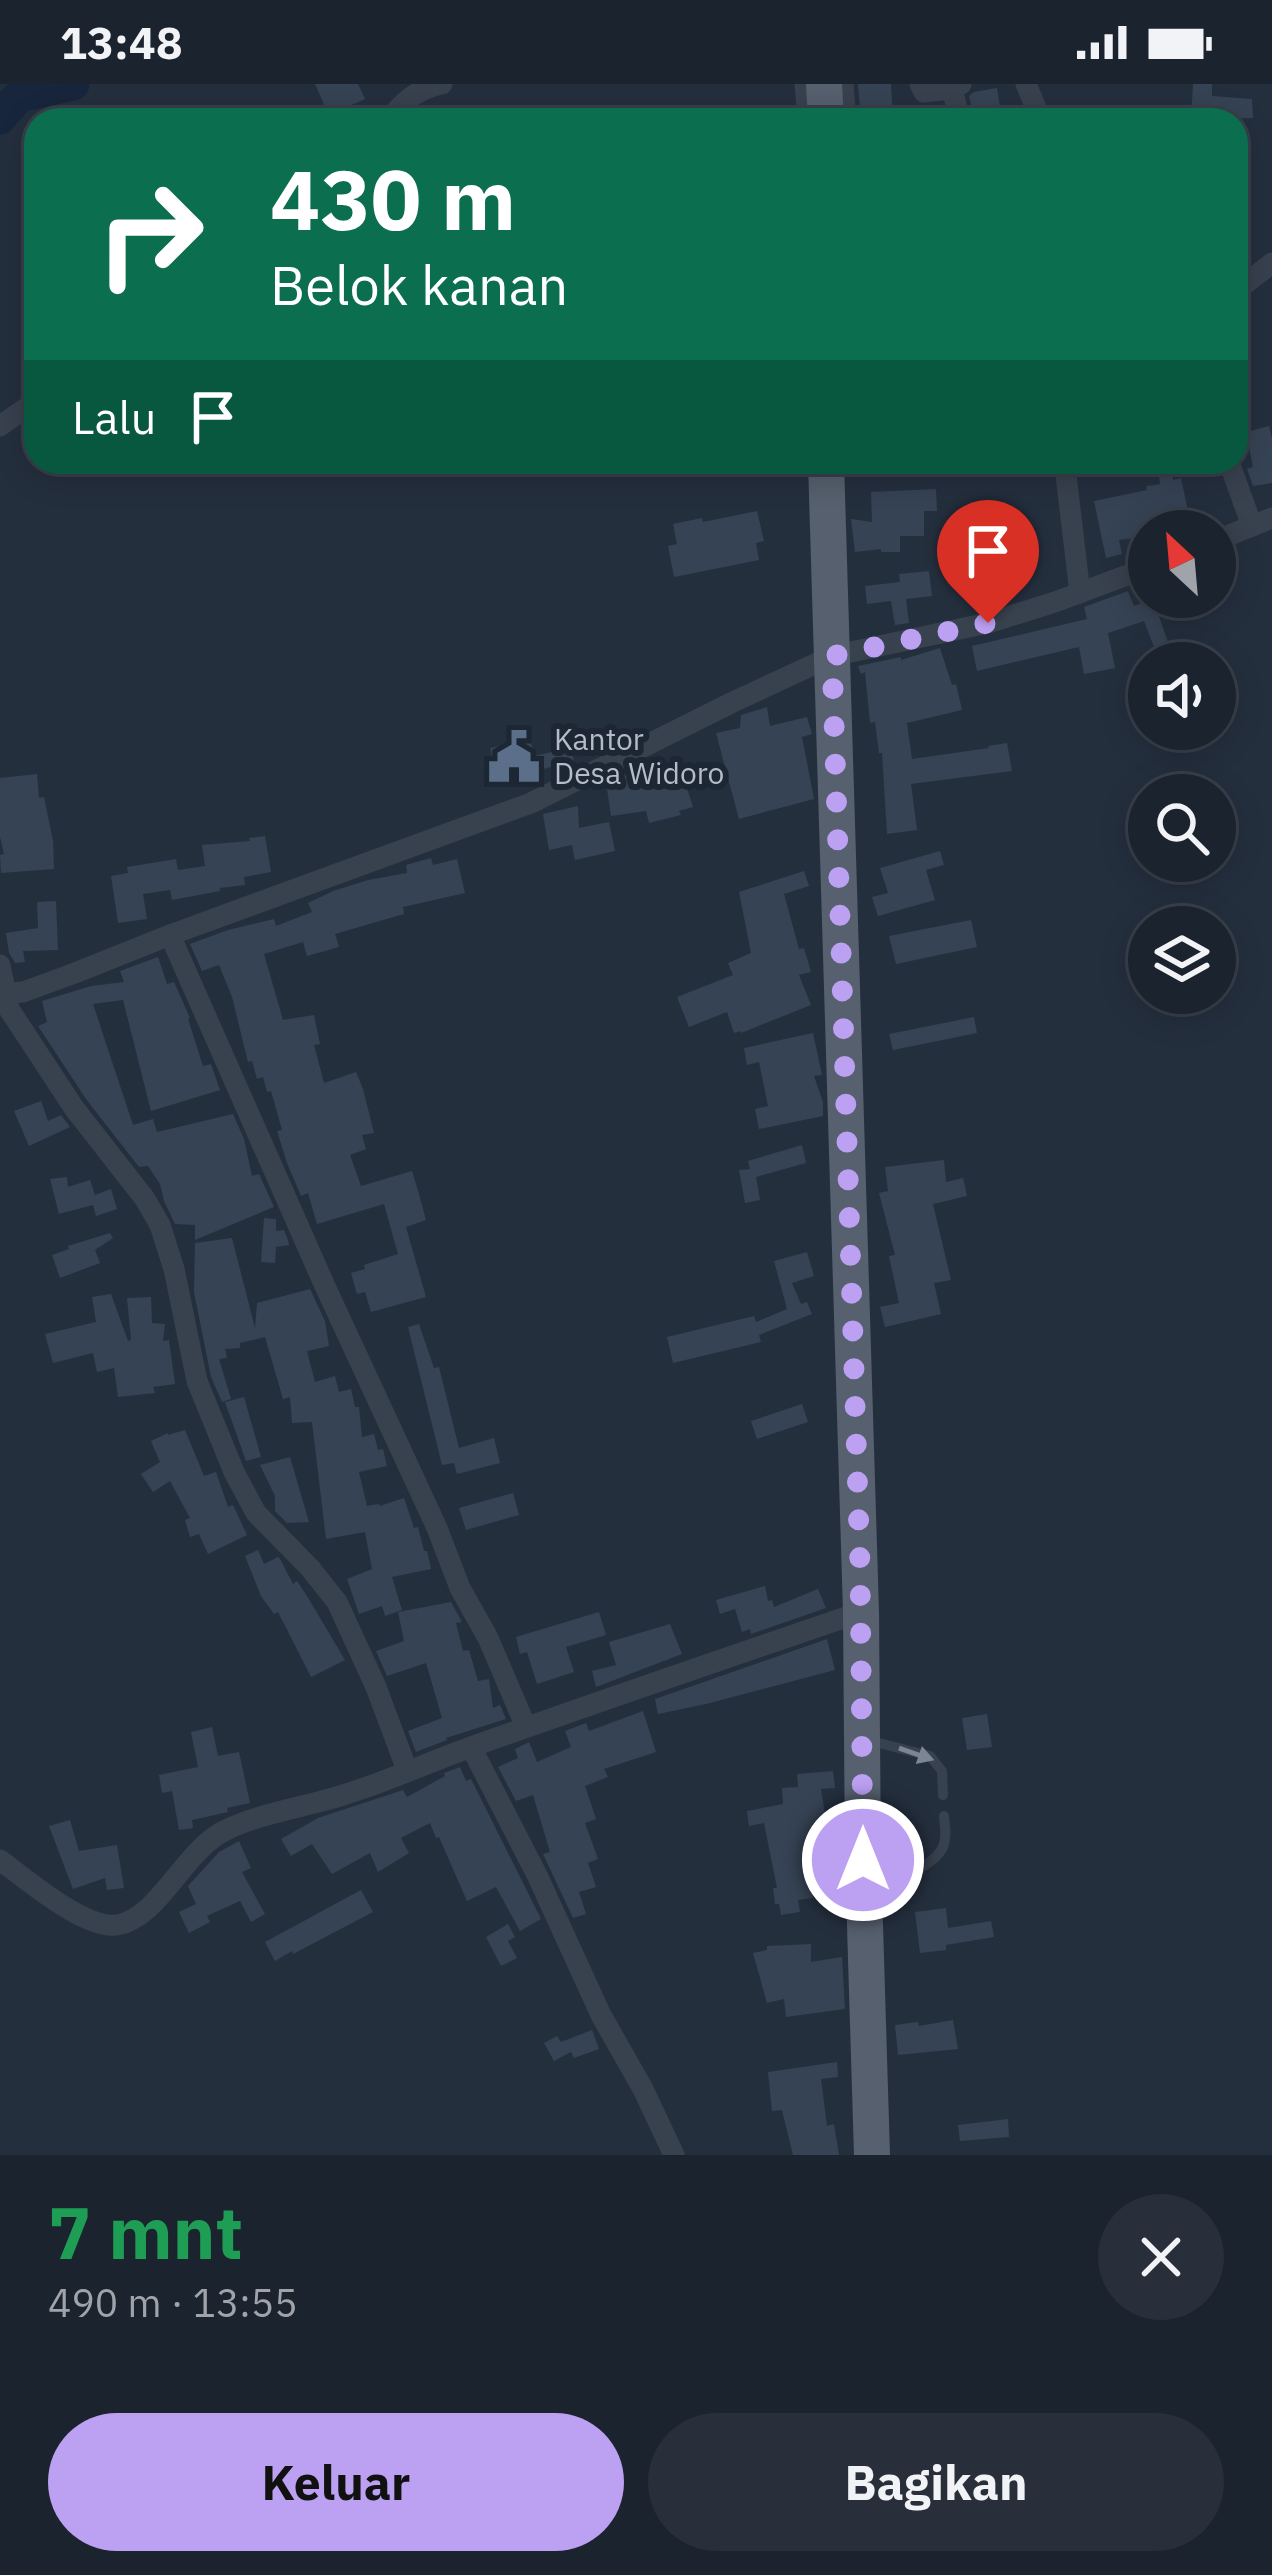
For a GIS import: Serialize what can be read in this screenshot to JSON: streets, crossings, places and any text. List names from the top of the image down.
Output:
{
  "places": {
    "public building": ["Kantor Desa Widoro"]
  },
  "north": "top left",
  "page": {
    "status": "13:48",
    "turn": ["430 m", "Belok kanan"],
    "then": "Lalu",
    "heading": ["7 mnt", "490 m · 13:55"],
    "buttons": ["Keluar", "Bagikan"]
  }
}
